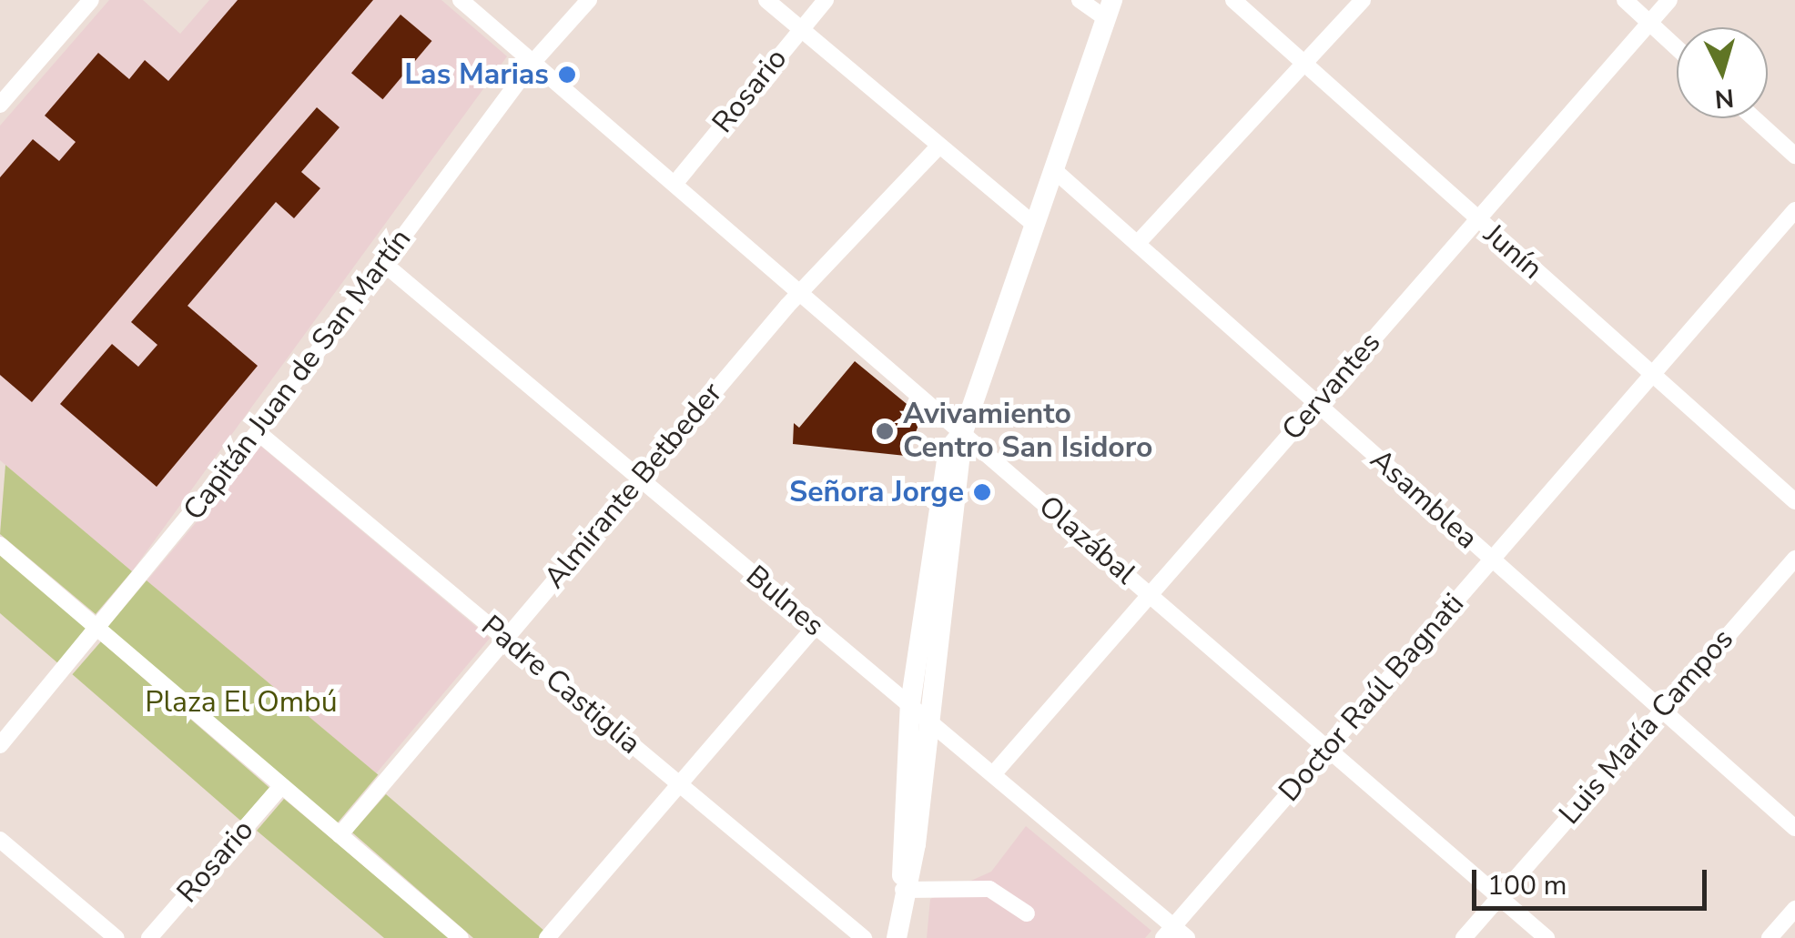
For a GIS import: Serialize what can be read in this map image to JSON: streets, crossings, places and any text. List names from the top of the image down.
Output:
{
  "streets": {
    "street": [
      "Rosario",
      "Junín",
      "Capitán Juan de San Martín",
      "Cervantes",
      "Almirante Betbeder",
      "Asamblea",
      "Olazábal",
      "Bulnes",
      "Padre Castiglia",
      "Doctor Raúl Bagnati",
      "Luis María Campos"
    ]
  },
  "crossings": [
    ["Rosario", "Olazábal"],
    ["Junín", "Cervantes"],
    ["Junín", "Doctor Raúl Bagnati"],
    ["Capitán Juan de San Martín", "Olazábal"],
    ["Capitán Juan de San Martín", "Bulnes"],
    ["Capitán Juan de San Martín", "Padre Castiglia"],
    ["Cervantes", "Asamblea"],
    ["Cervantes", "Olazábal"],
    ["Cervantes", "Bulnes"],
    ["Almirante Betbeder", "Olazábal"],
    ["Almirante Betbeder", "Bulnes"],
    ["Almirante Betbeder", "Padre Castiglia"],
    ["Asamblea", "Doctor Raúl Bagnati"],
    ["Asamblea", "Luis María Campos"],
    ["Olazábal", "Doctor Raúl Bagnati"],
    ["Olazábal", "Luis María Campos"],
    ["Bulnes", "Doctor Raúl Bagnati"]
  ],
  "parks": ["Plaza El Ombú"],
  "places": ["Las Marias", "Avivamiento Centro San Isidoro", "Señora Jorge"],
  "scale_bar": "100 m",
  "north": "bottom"
}
